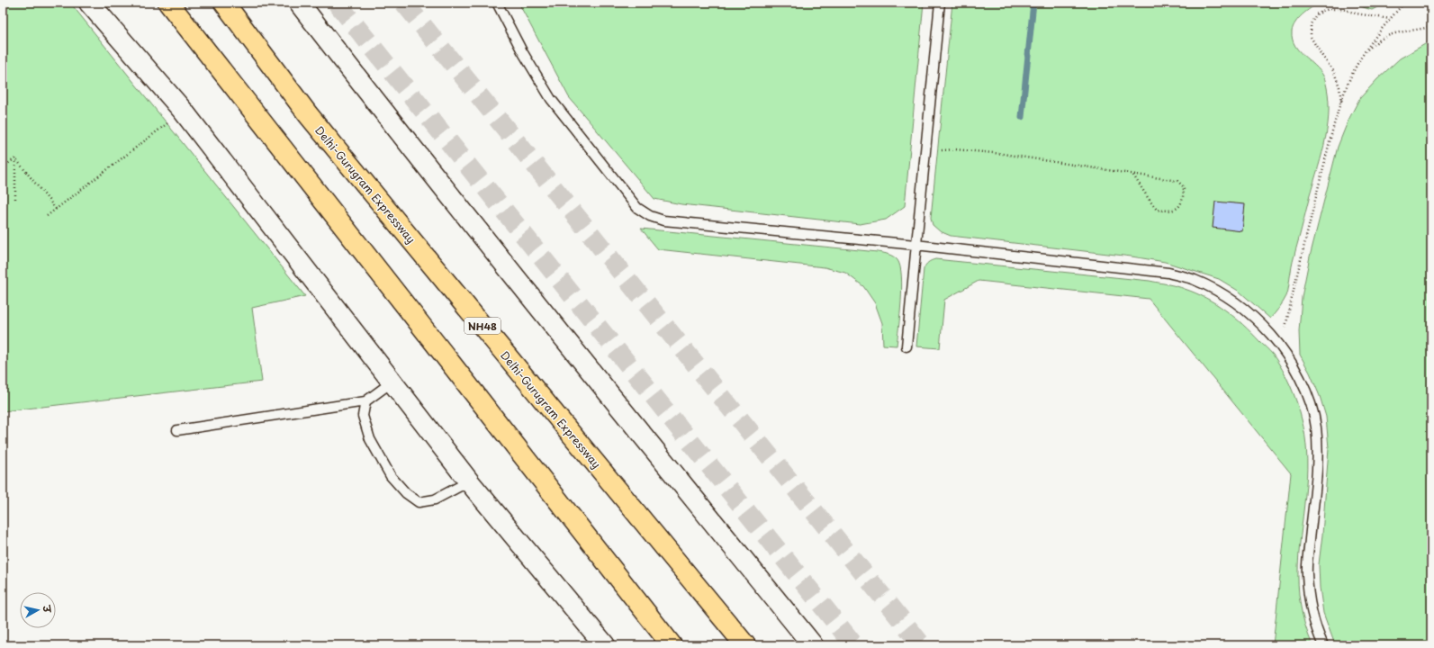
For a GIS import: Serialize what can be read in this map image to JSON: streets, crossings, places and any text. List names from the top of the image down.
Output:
{
  "streets": {
    "highway": ["Delhi-Gurugram Expressway", "NH48"]
  },
  "north": "right"
}
